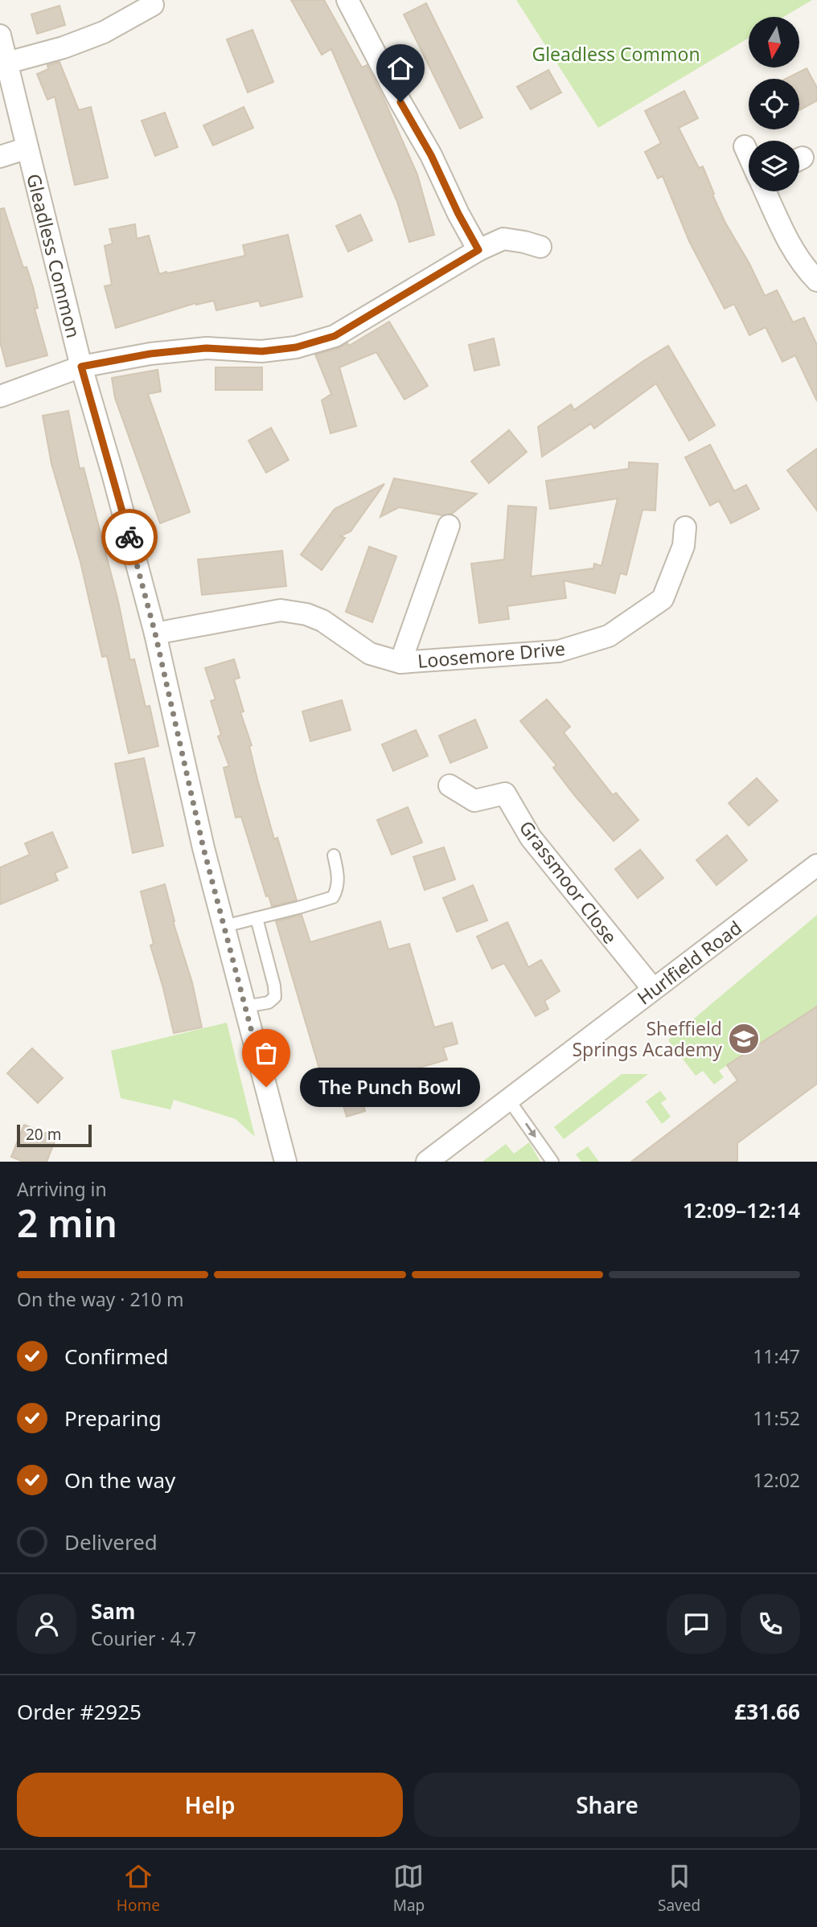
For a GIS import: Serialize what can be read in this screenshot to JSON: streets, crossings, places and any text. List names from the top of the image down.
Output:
{
  "streets": {
    "street": [
      "Gleadless Common",
      "Loosemore Drive",
      "Grassmoor Close",
      "Hurlfield Road"
    ]
  },
  "crossings": [
    ["Gleadless Common", "Loosemore Drive"],
    ["Grassmoor Close", "Hurlfield Road"]
  ],
  "parks": ["Gleadless Common"],
  "places": {
    "school or university": ["Sheffield Springs Academy"],
    "other": ["The Punch Bowl"]
  },
  "scale_bar": "20 m",
  "north": "bottom",
  "page": {
    "bubble": "The Punch Bowl",
    "scale": "20 m",
    "heading": ["2 min", "Arriving in", "12:09–12:14"],
    "panel": [
      "Sam",
      "Courier · 4.7",
      "Order #2925",
      "£31.66"
    ],
    "bar": "On the way · 210 m",
    "list": [
      ["Confirmed", "11:47"],
      ["Preparing", "11:52"],
      ["On the way", "12:02"],
      "Delivered"
    ],
    "buttons": ["Help", "Share"],
    "tabs": ["Home", "Map", "Saved"]
  }
}
